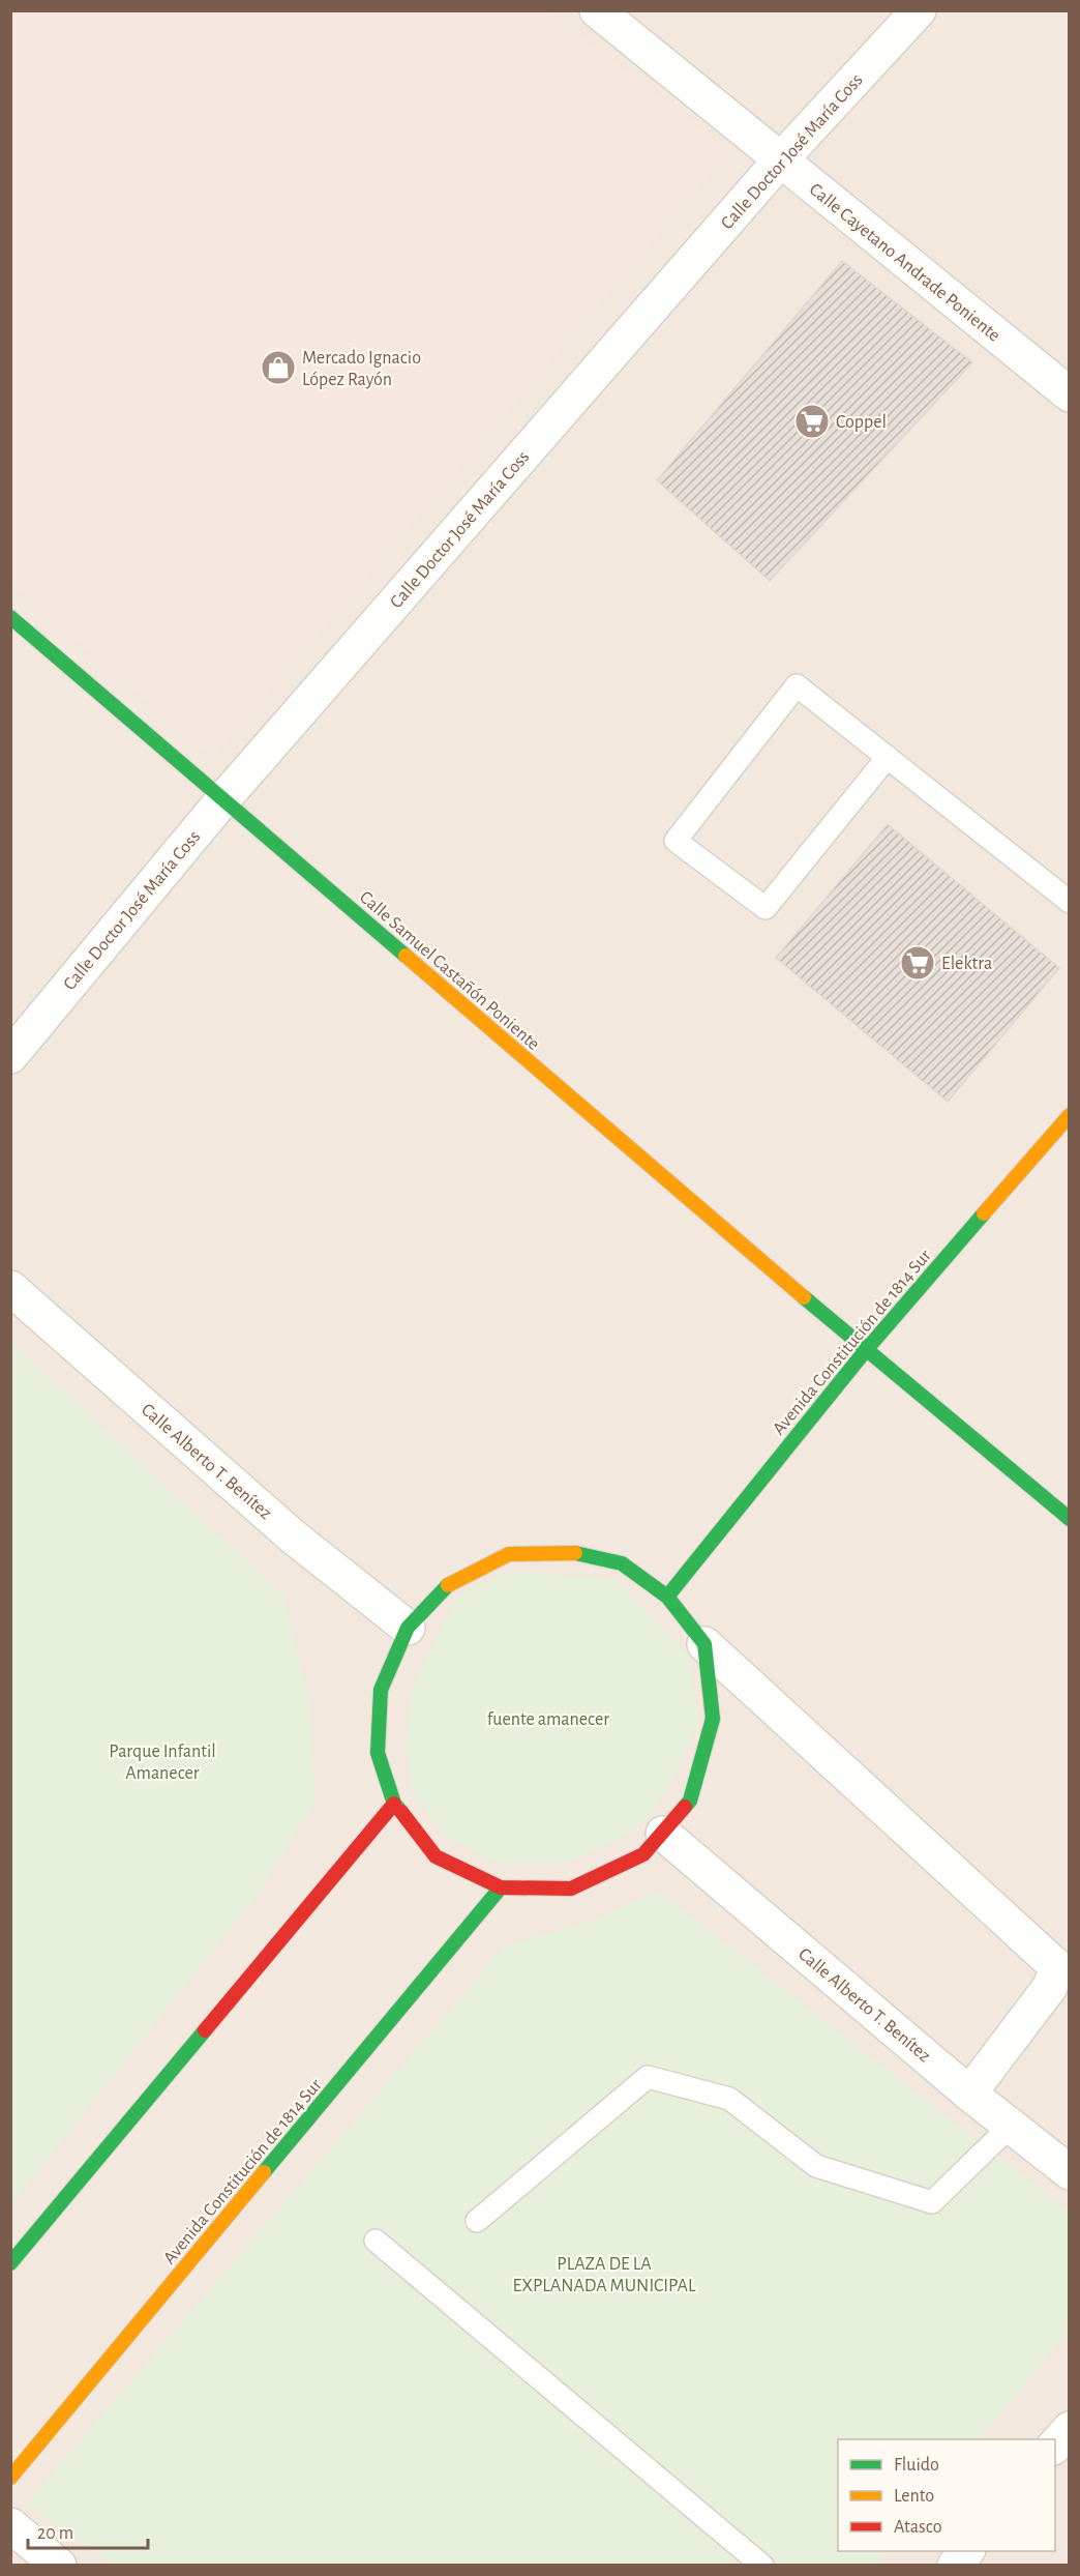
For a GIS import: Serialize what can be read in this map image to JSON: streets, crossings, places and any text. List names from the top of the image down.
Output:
{
  "streets": {
    "main road": ["Calle Samuel Castañón Poniente", "Avenida Constitución de 1814 Sur"],
    "street": ["Calle Doctor José María Coss", "Calle Cayetano Andrade Poniente", "Calle Alberto T. Benítez"]
  },
  "crossings": [
    ["Calle Doctor José María Coss", "Calle Cayetano Andrade Poniente"],
    ["Calle Doctor José María Coss", "Calle Samuel Castañón Poniente"],
    ["Calle Samuel Castañón Poniente", "Avenida Constitución de 1814 Sur"]
  ],
  "parks": ["fuente amanecer", "Parque Infantil Amanecer", "PLAZA DE LA EXPLANADA MUNICIPAL"],
  "places": {
    "shop": ["Mercado Ignacio López Rayón"],
    "supermarket": ["Coppel", "Elektra"]
  },
  "legend": ["Fluido", "Lento", "Atasco"],
  "scale_bar": "20 m"
}
